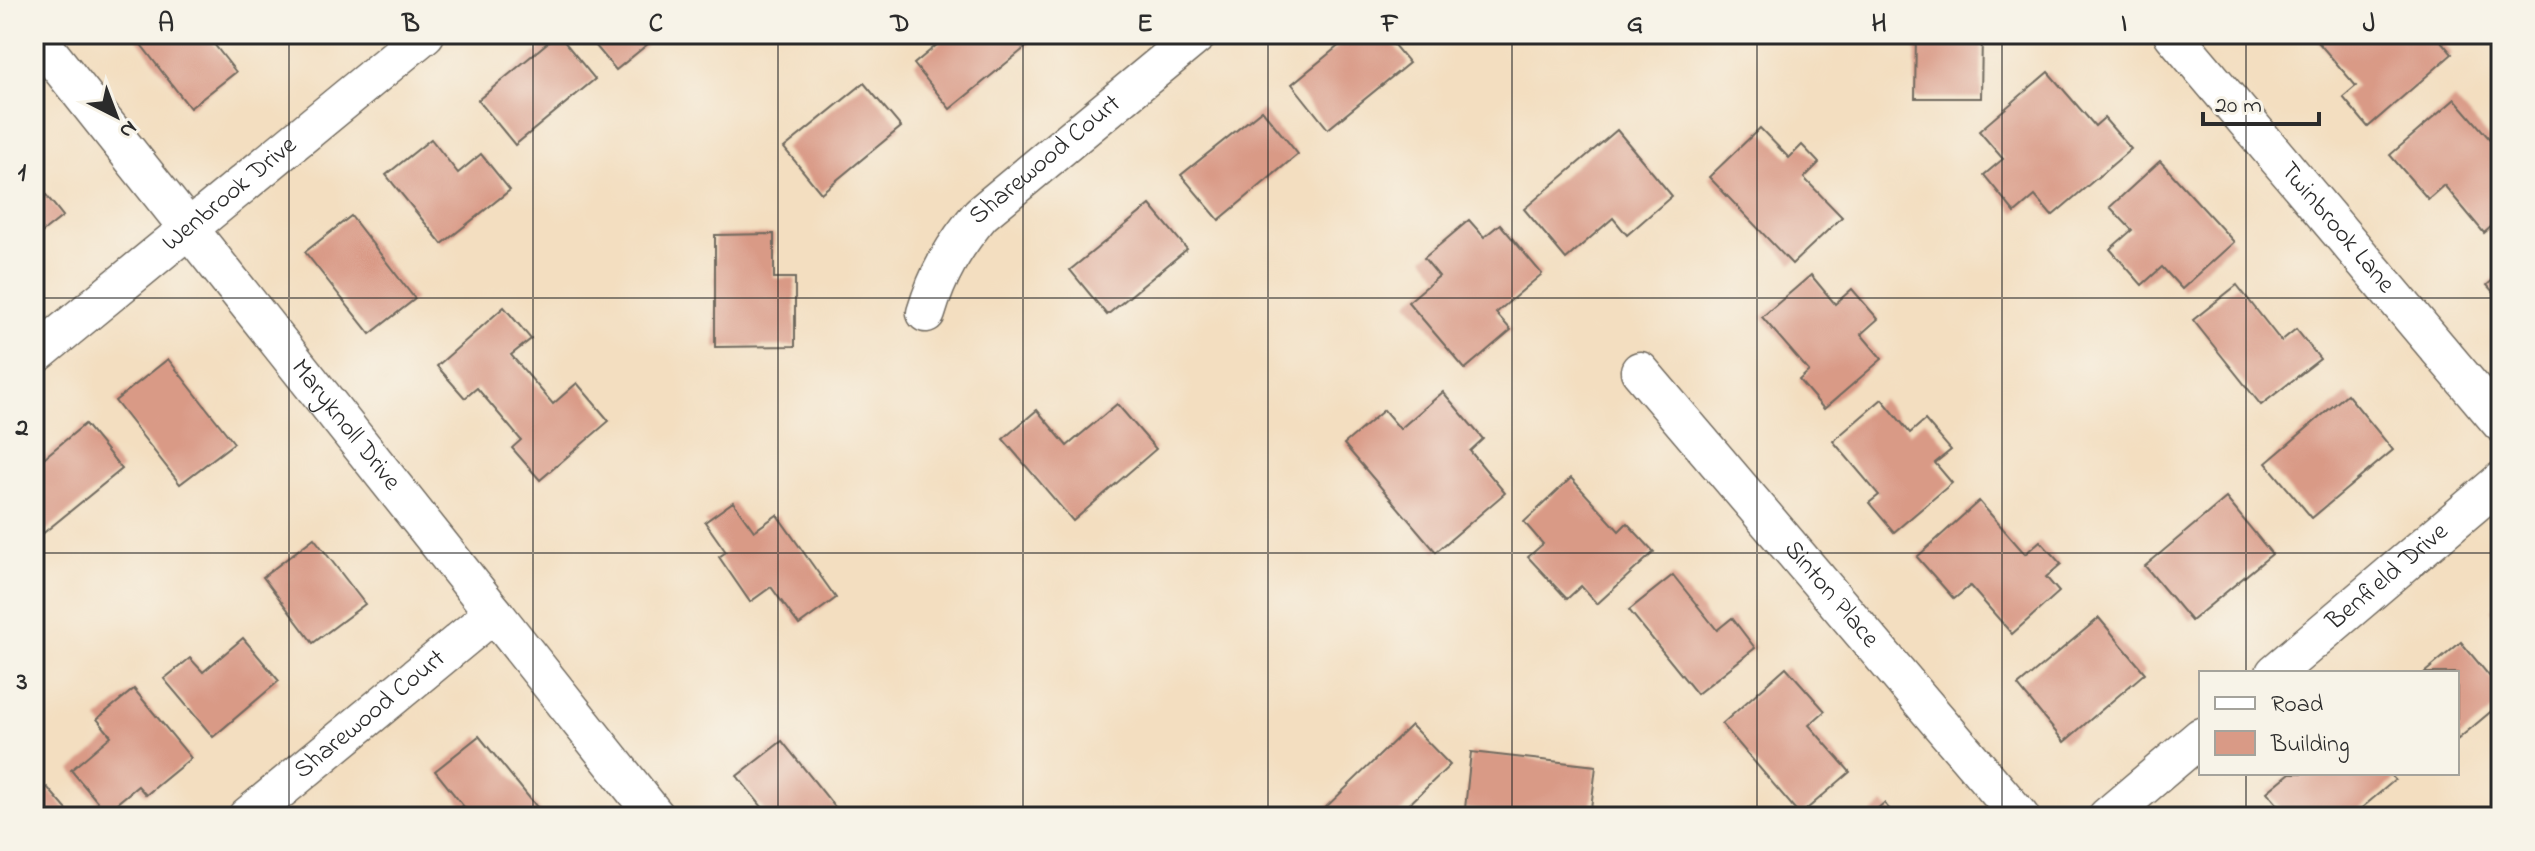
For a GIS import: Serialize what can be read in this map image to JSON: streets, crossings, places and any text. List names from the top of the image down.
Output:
{
  "streets": {
    "street": [
      "Sharewood Court",
      "Wenbrook Drive",
      "Twinbrook Lane",
      "Maryknoll Drive",
      "Benfield Drive",
      "Sinton Place"
    ]
  },
  "crossings": [
    ["Sharewood Court", "Maryknoll Drive"],
    ["Wenbrook Drive", "Maryknoll Drive"]
  ],
  "legend": ["Road", "Building"],
  "scale_bar": "20 m",
  "north": "bottom right",
  "grid": {
    "columns": [
      "A",
      "B",
      "C",
      "D",
      "E",
      "F",
      "G",
      "H",
      "I",
      "J"
    ],
    "rows": ["1", "2", "3"]
  }
}
